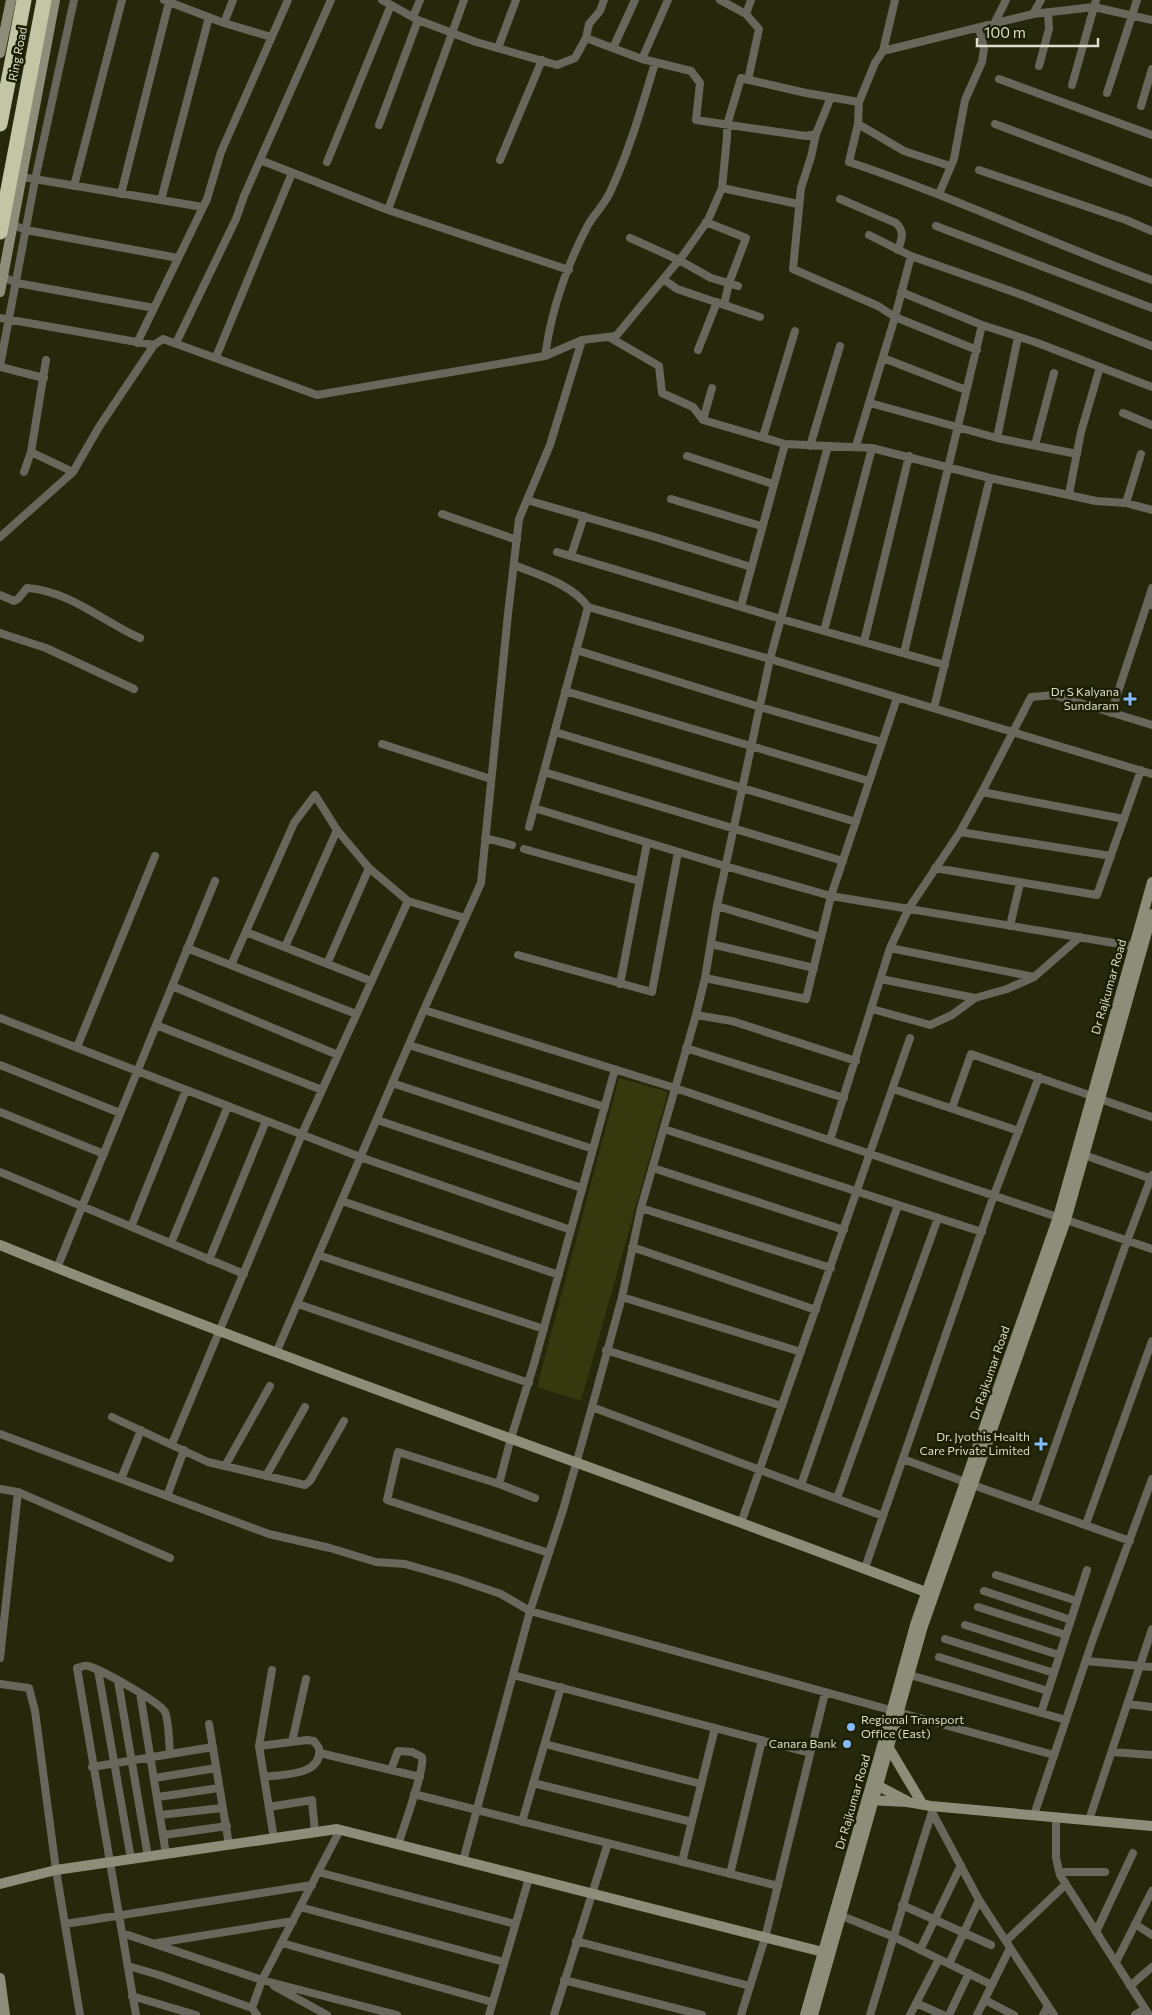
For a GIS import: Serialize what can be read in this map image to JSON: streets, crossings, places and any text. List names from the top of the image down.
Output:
{
  "streets": {
    "highway": ["Ring Road"],
    "street": ["Dr Rajkumar Road"]
  },
  "places": {
    "health": ["Dr S Kalyana Sundaram", "Dr. Jyothis Health Care Private Limited"],
    "other": ["Regional Transport Office (East)", "Canara Bank"]
  },
  "scale_bar": "100 m"
}
